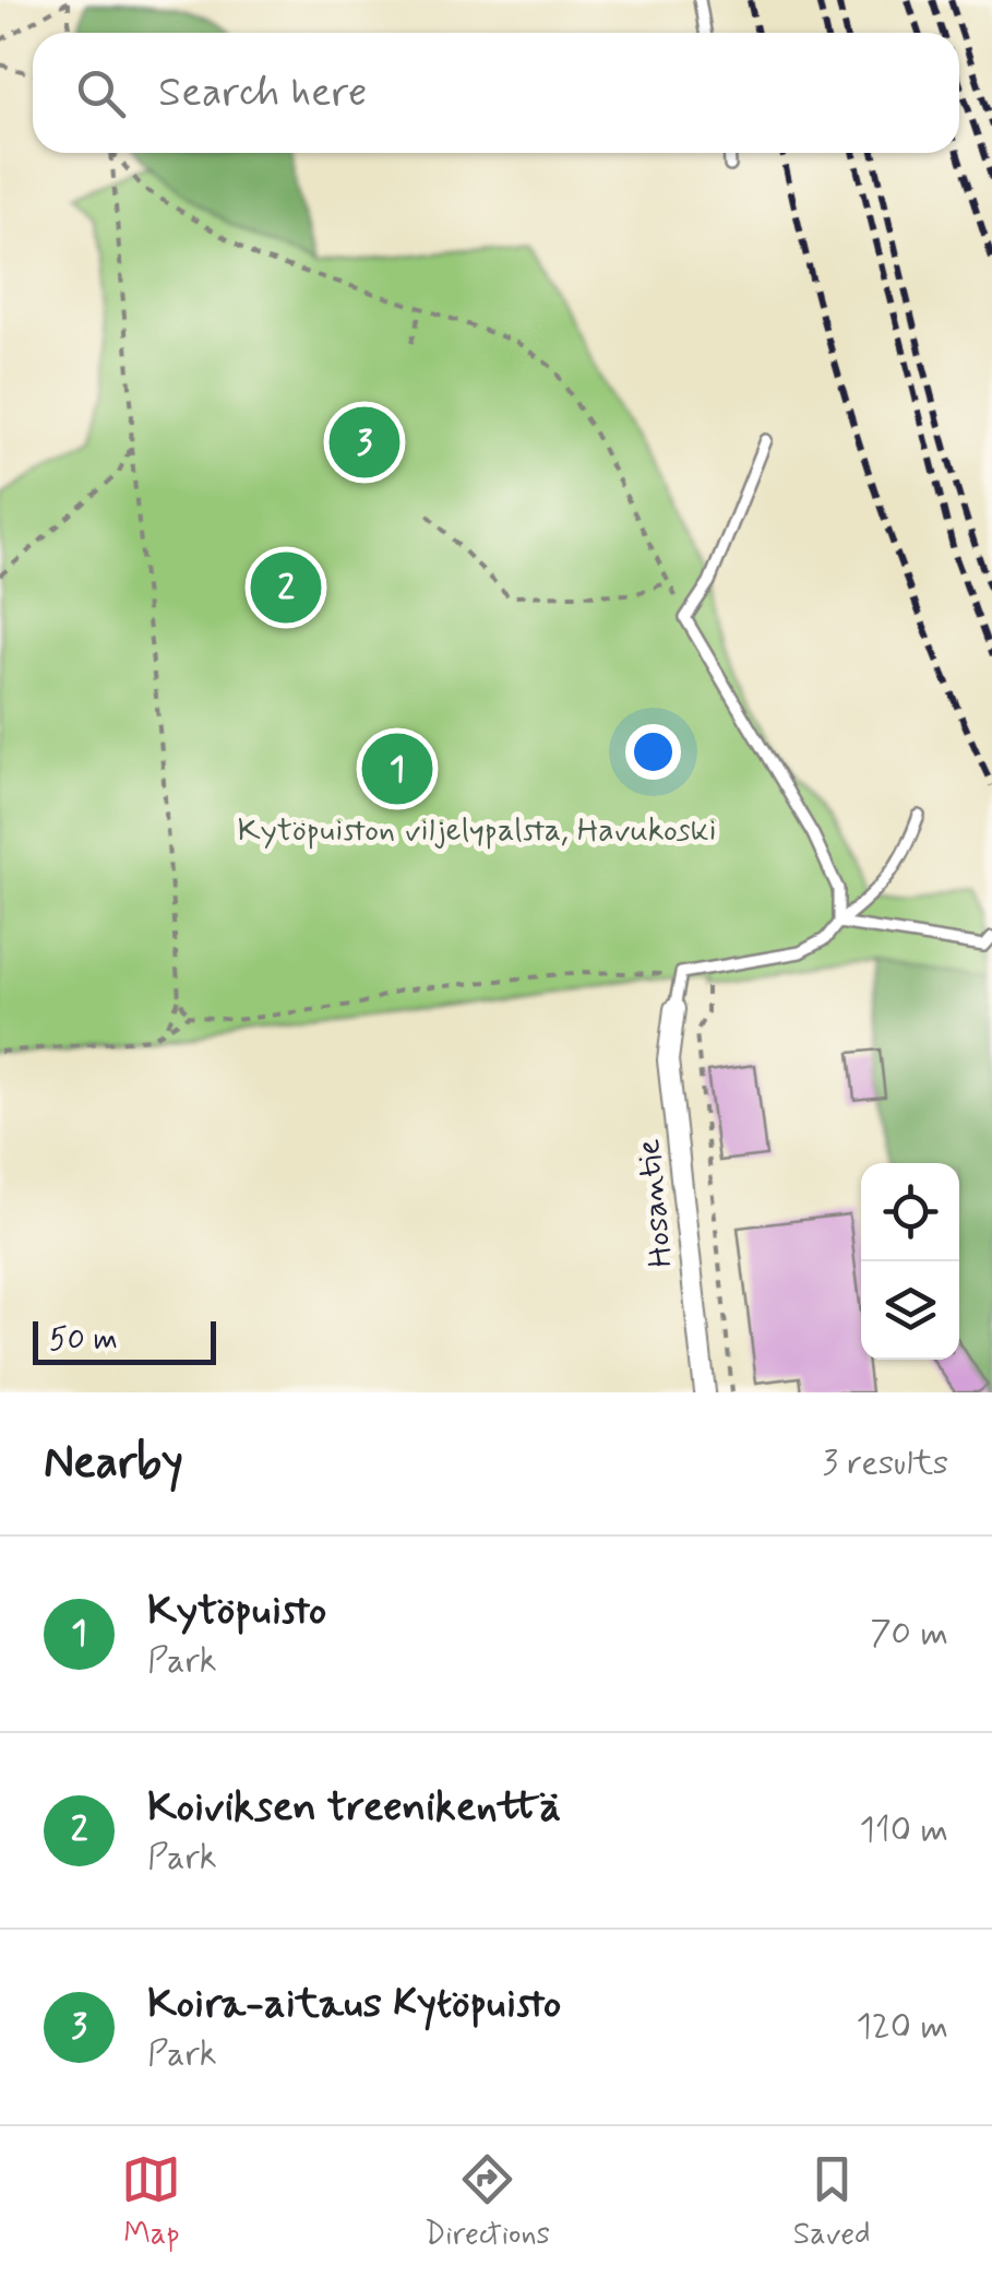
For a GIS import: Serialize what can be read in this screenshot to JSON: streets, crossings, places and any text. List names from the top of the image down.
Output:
{
  "streets": {
    "street": ["Hosantie"]
  },
  "parks": ["Kytöpuiston viljelypalsta, Havukoski"],
  "scale_bar": "50 m",
  "page": {
    "search": "Search here",
    "pins": ["3", "2", "1"],
    "scale": "50 m",
    "heading": ["Nearby", "3 results"],
    "list": [
      {
        "mark": "1",
        "name": "Kytöpuisto",
        "note": "Park",
        "value": "70 m"
      },
      {
        "mark": "2",
        "name": "Koiviksen treenikenttä",
        "note": "Park",
        "value": "110 m"
      },
      {
        "mark": "3",
        "name": "Koira-aitaus Kytöpuisto",
        "note": "Park",
        "value": "120 m"
      }
    ],
    "nav": ["Map", "Directions", "Saved"]
  }
}
